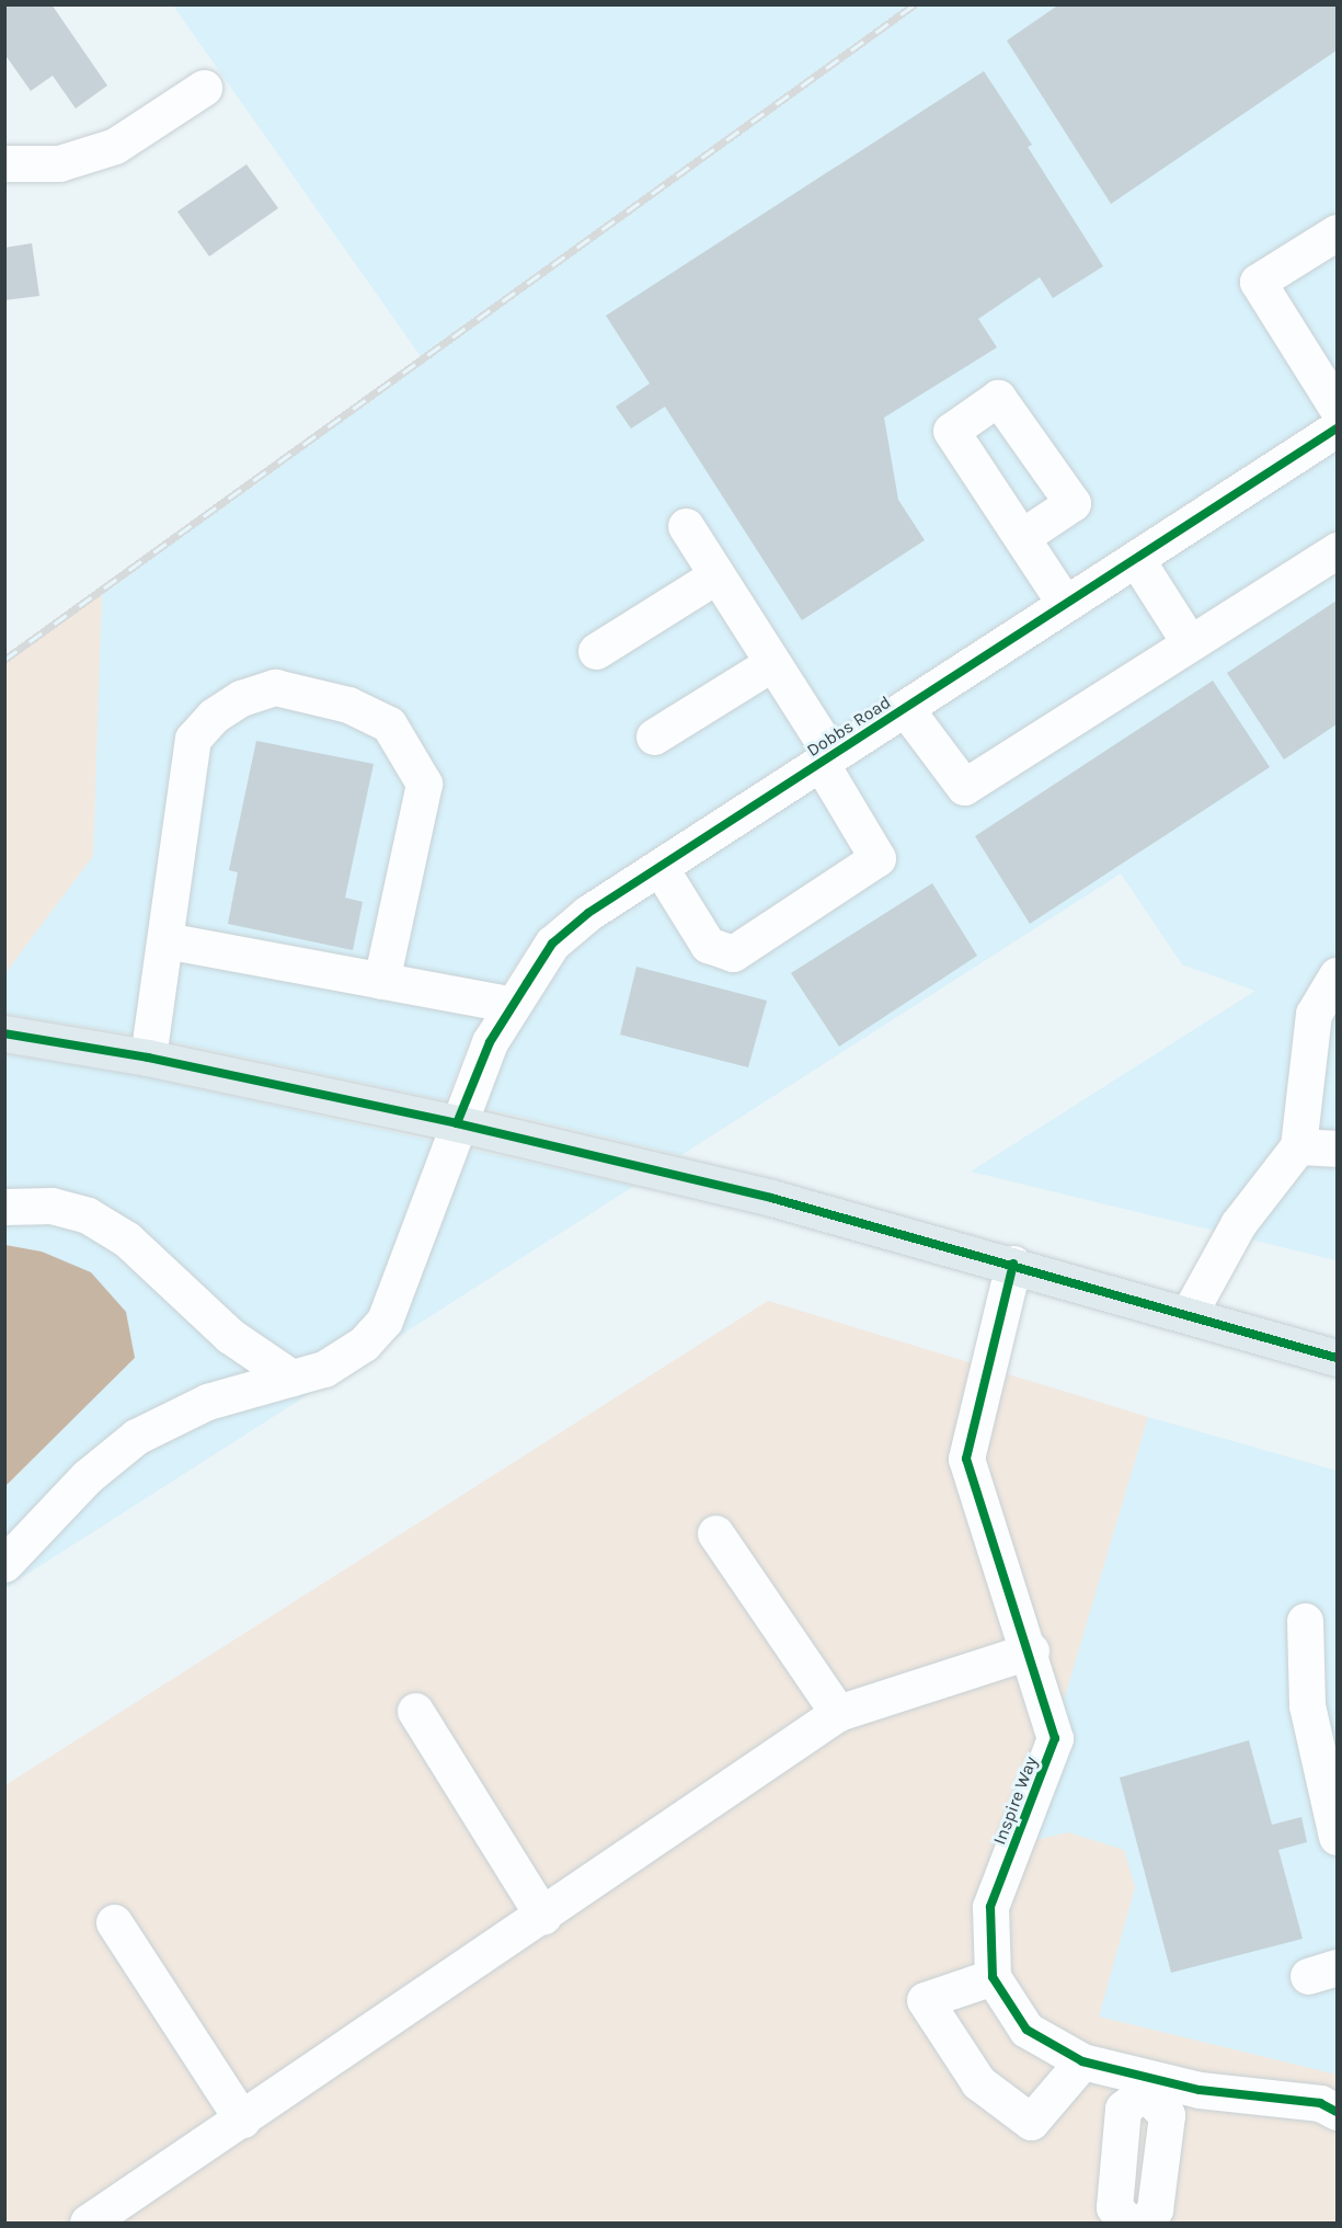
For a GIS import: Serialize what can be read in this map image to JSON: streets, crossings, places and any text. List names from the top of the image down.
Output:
{
  "streets": {
    "street": ["Dobbs Road", "Inspire Way"]
  }
}
